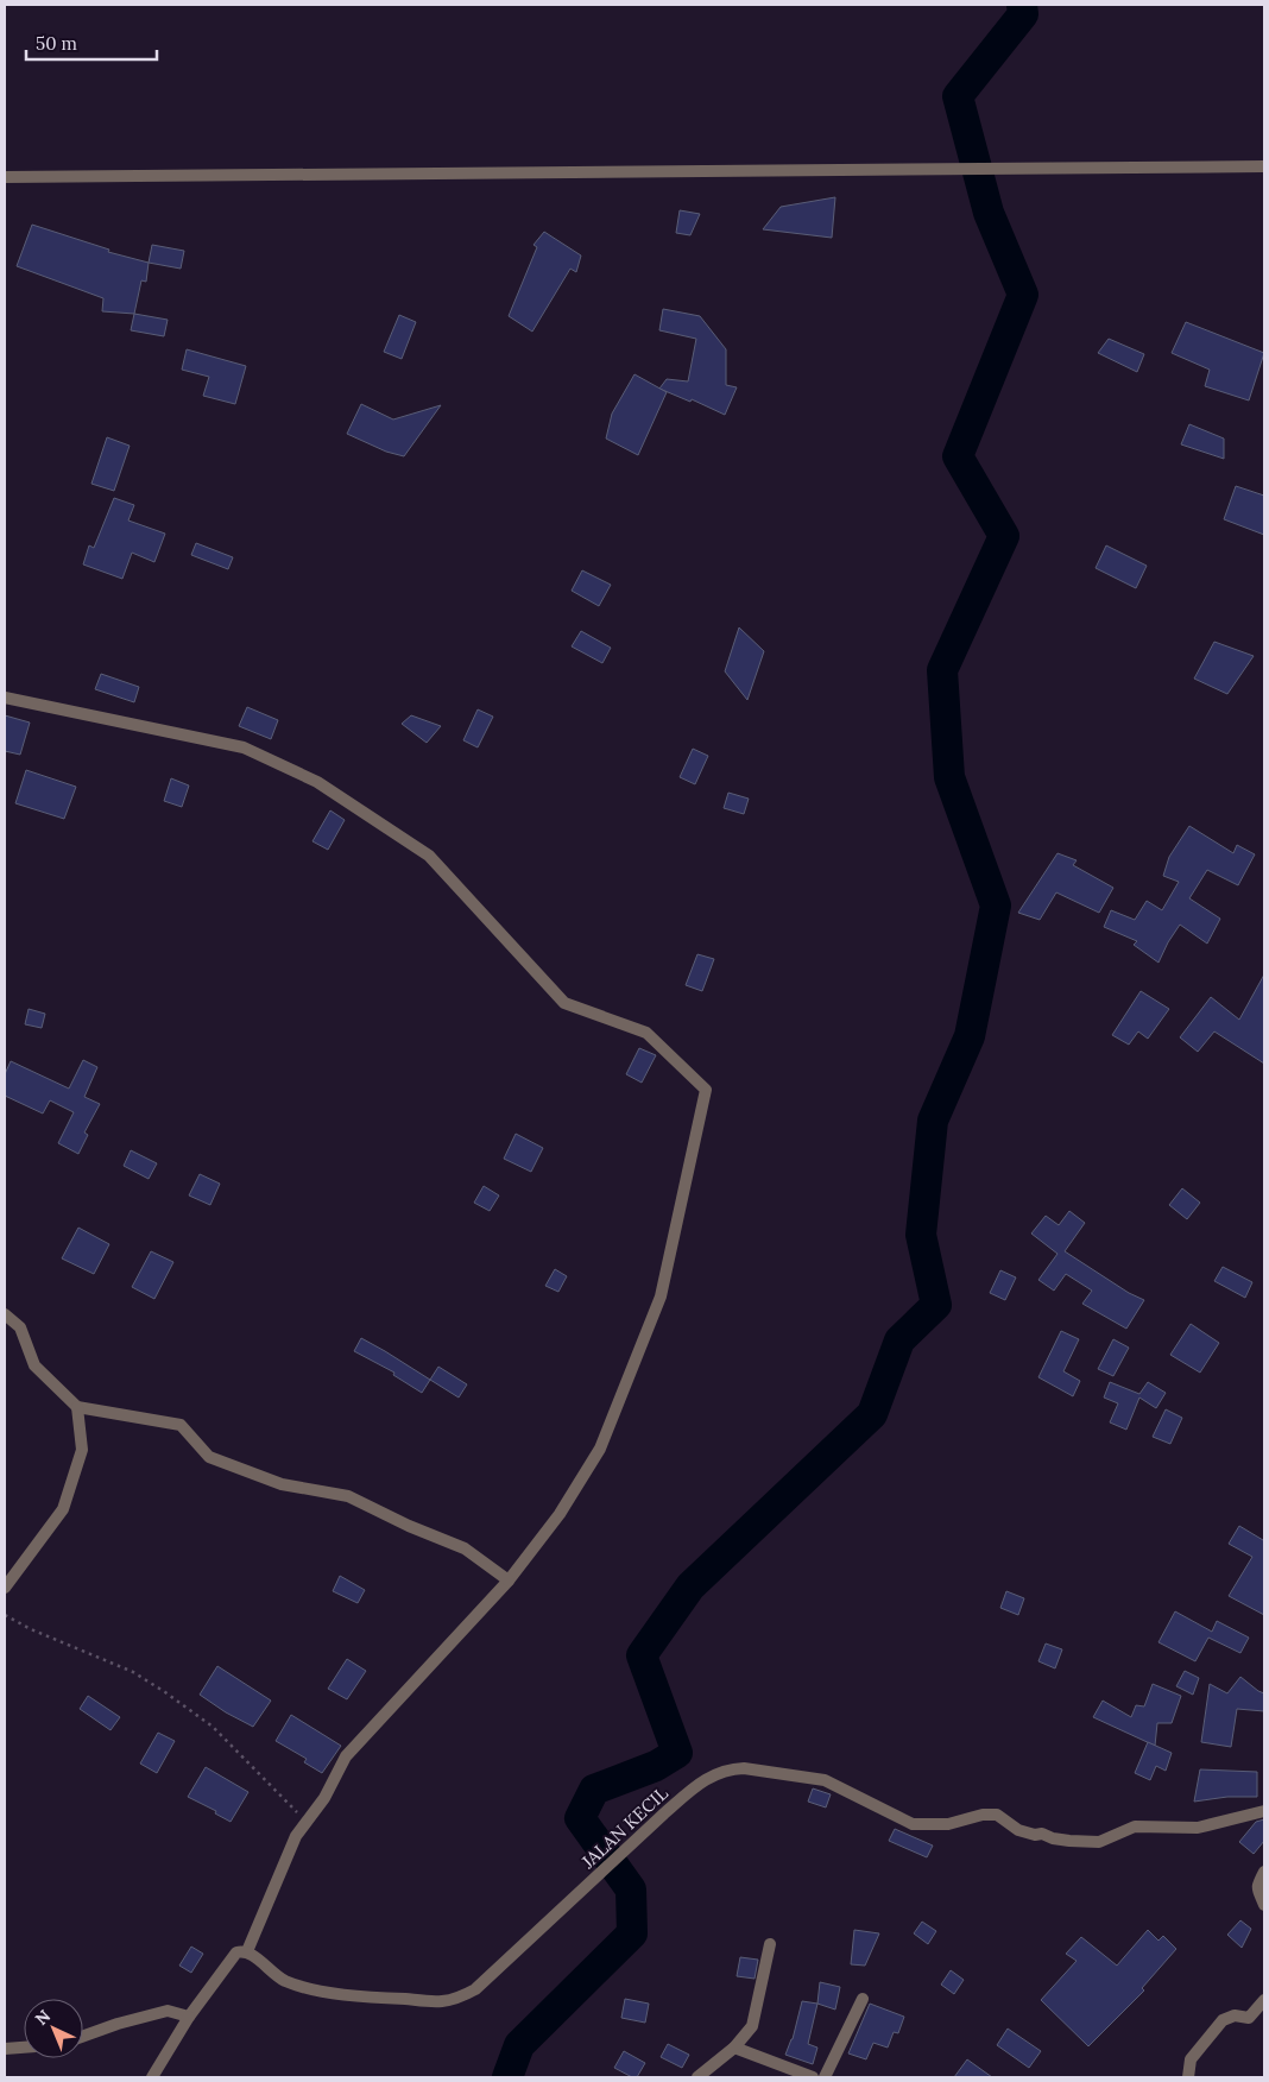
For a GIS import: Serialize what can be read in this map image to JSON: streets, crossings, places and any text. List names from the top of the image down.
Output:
{
  "streets": {
    "street": ["JALAN KECIL"]
  },
  "scale_bar": "50 m",
  "north": "top left"
}
